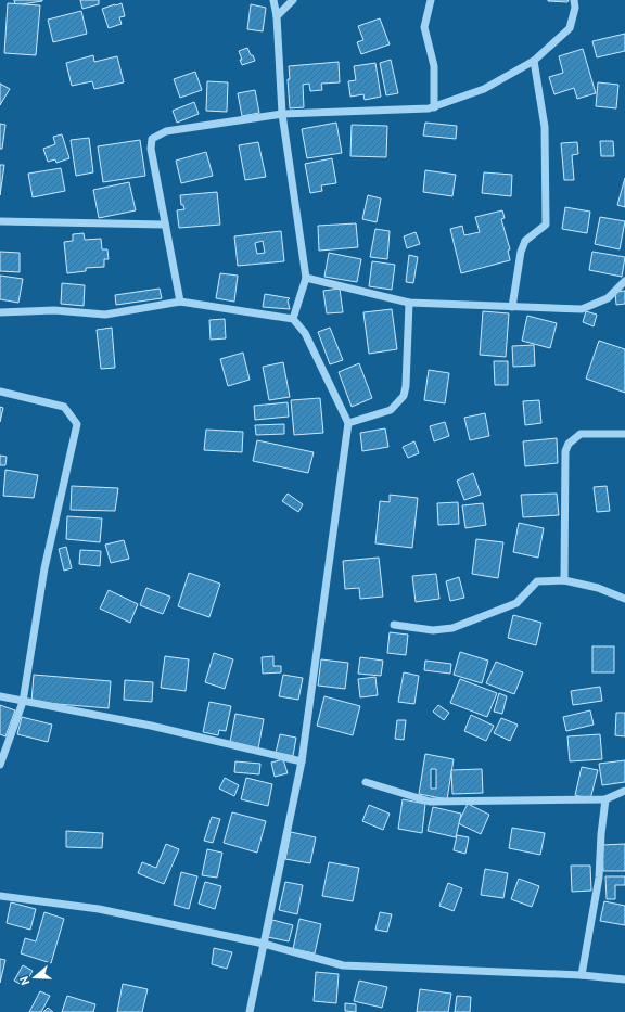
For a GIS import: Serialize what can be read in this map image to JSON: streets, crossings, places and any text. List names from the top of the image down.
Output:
{
  "north": "left"
}
